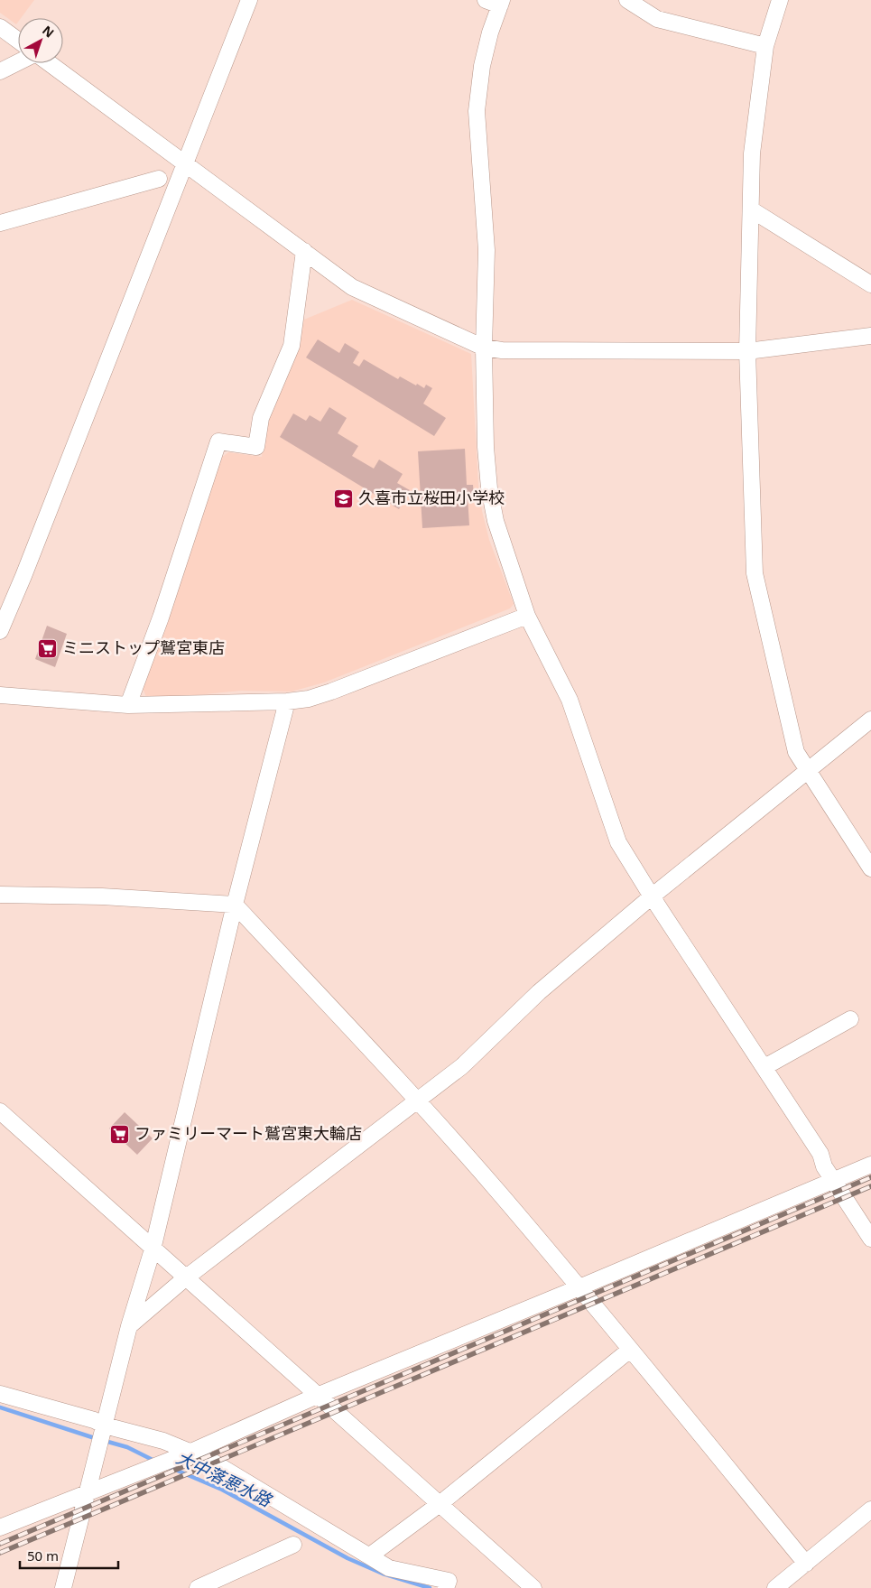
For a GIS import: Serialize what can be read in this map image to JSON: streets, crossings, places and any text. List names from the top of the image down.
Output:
{
  "water": ["大中落悪水路"],
  "places": {
    "school or university": ["久喜市立桜田小学校"],
    "supermarket": ["ミニストップ鷲宮東店", "ファミリーマート鷲宮東大輪店"]
  },
  "scale_bar": "50 m",
  "north": "top right"
}
